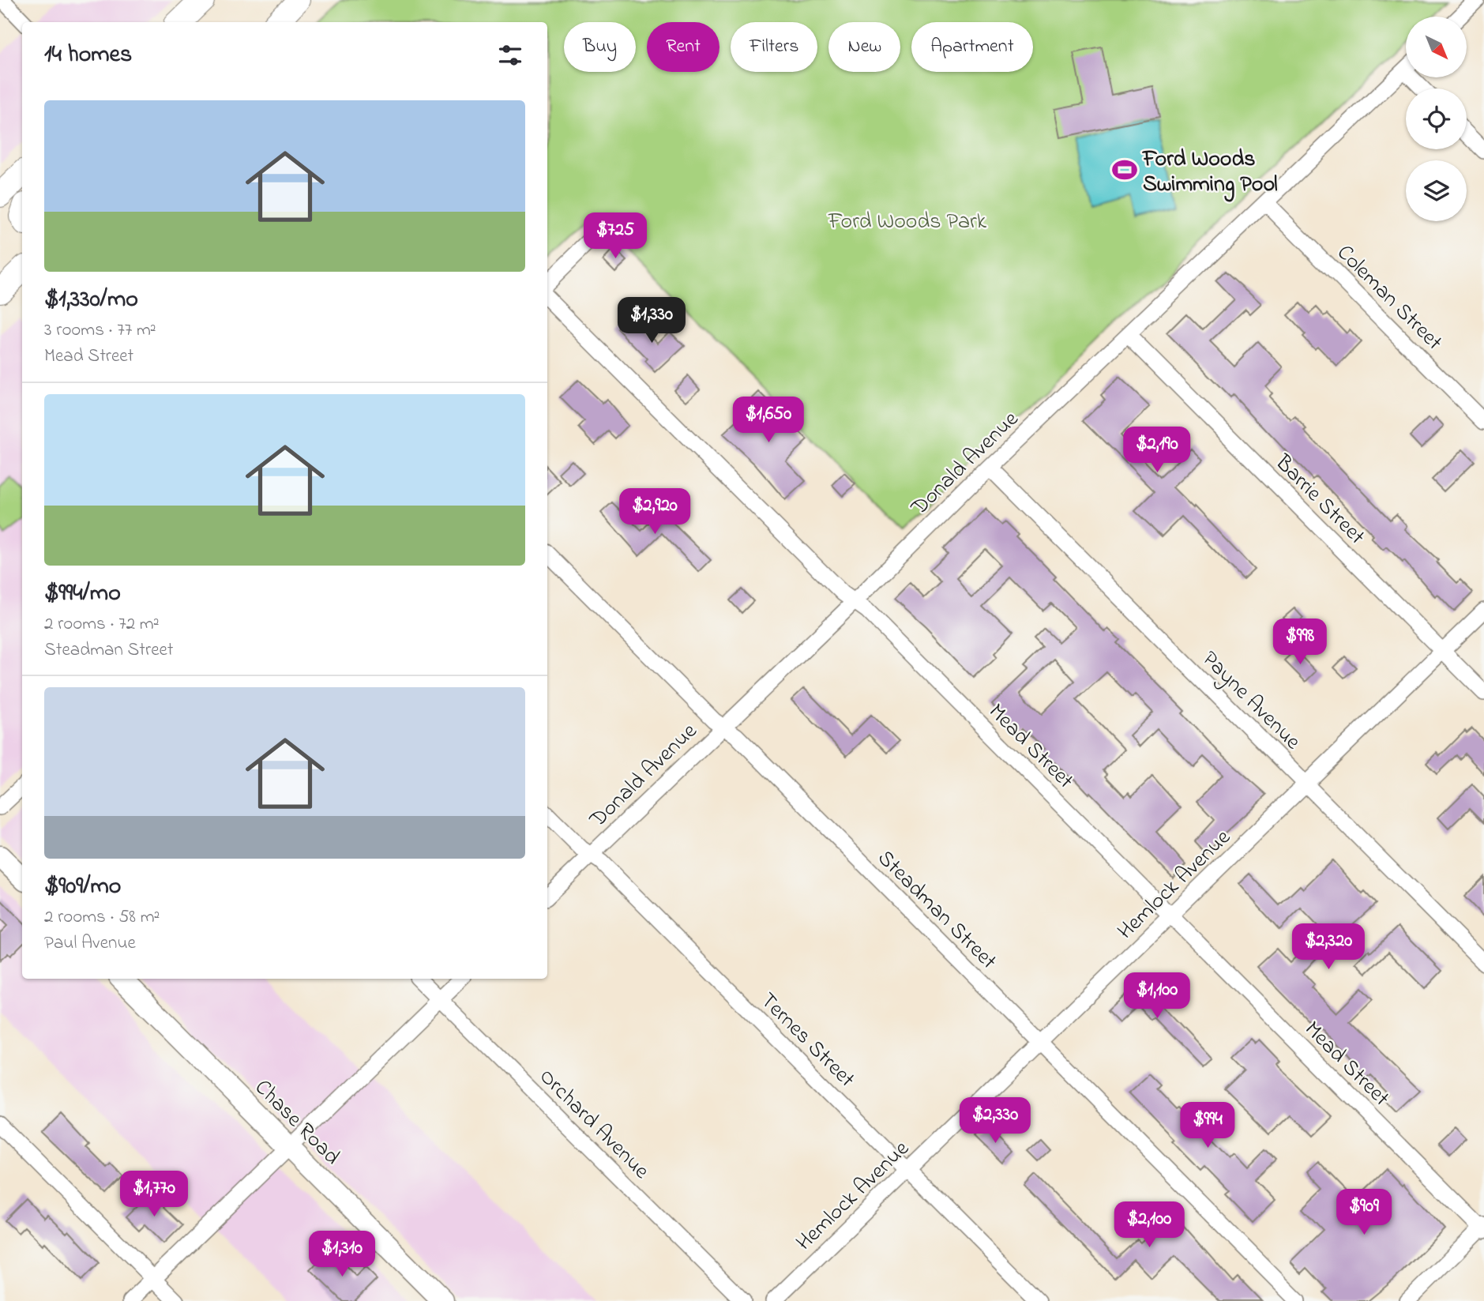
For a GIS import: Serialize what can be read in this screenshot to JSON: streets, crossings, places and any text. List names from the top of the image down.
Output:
{
  "streets": {
    "street": [
      "Coleman Street",
      "Donald Avenue",
      "Barrie Street",
      "Payne Avenue",
      "Mead Street",
      "Hemlock Avenue",
      "Steadman Street",
      "Ternes Street",
      "Chase Road",
      "Orchard Avenue"
    ]
  },
  "crossings": [
    ["Coleman Street", "Donald Avenue"],
    ["Donald Avenue", "Barrie Street"],
    ["Donald Avenue", "Payne Avenue"],
    ["Donald Avenue", "Mead Street"],
    ["Donald Avenue", "Steadman Street"],
    ["Donald Avenue", "Ternes Street"],
    ["Barrie Street", "Hemlock Avenue"],
    ["Payne Avenue", "Hemlock Avenue"],
    ["Mead Street", "Hemlock Avenue"],
    ["Hemlock Avenue", "Steadman Street"],
    ["Hemlock Avenue", "Ternes Street"]
  ],
  "parks": ["Ford Woods Park"],
  "places": {
    "sports": ["Ford Woods Swimming Pool"]
  },
  "north": "bottom right",
  "page": {
    "chip": [
      "Buy",
      "Rent",
      "Filters",
      "New",
      "Apartment"
    ],
    "heading": "14 homes",
    "list": [
      {
        "name": "$1,330/mo",
        "note": "3 rooms · 77 m² · Mead Street"
      },
      {
        "name": "$994/mo",
        "note": "2 rooms · 72 m² · Steadman Street"
      },
      {
        "name": "$909/mo",
        "note": "2 rooms · 58 m² · Paul Avenue"
      }
    ],
    "price": [
      "$725",
      "$1,330",
      "$1,650",
      "$2,190",
      "$2,920",
      "$998",
      "$2,320",
      "$1,100",
      "$2,330",
      "$994",
      "$1,770",
      "$909",
      "$2,100",
      "$1,310"
    ]
  }
}
